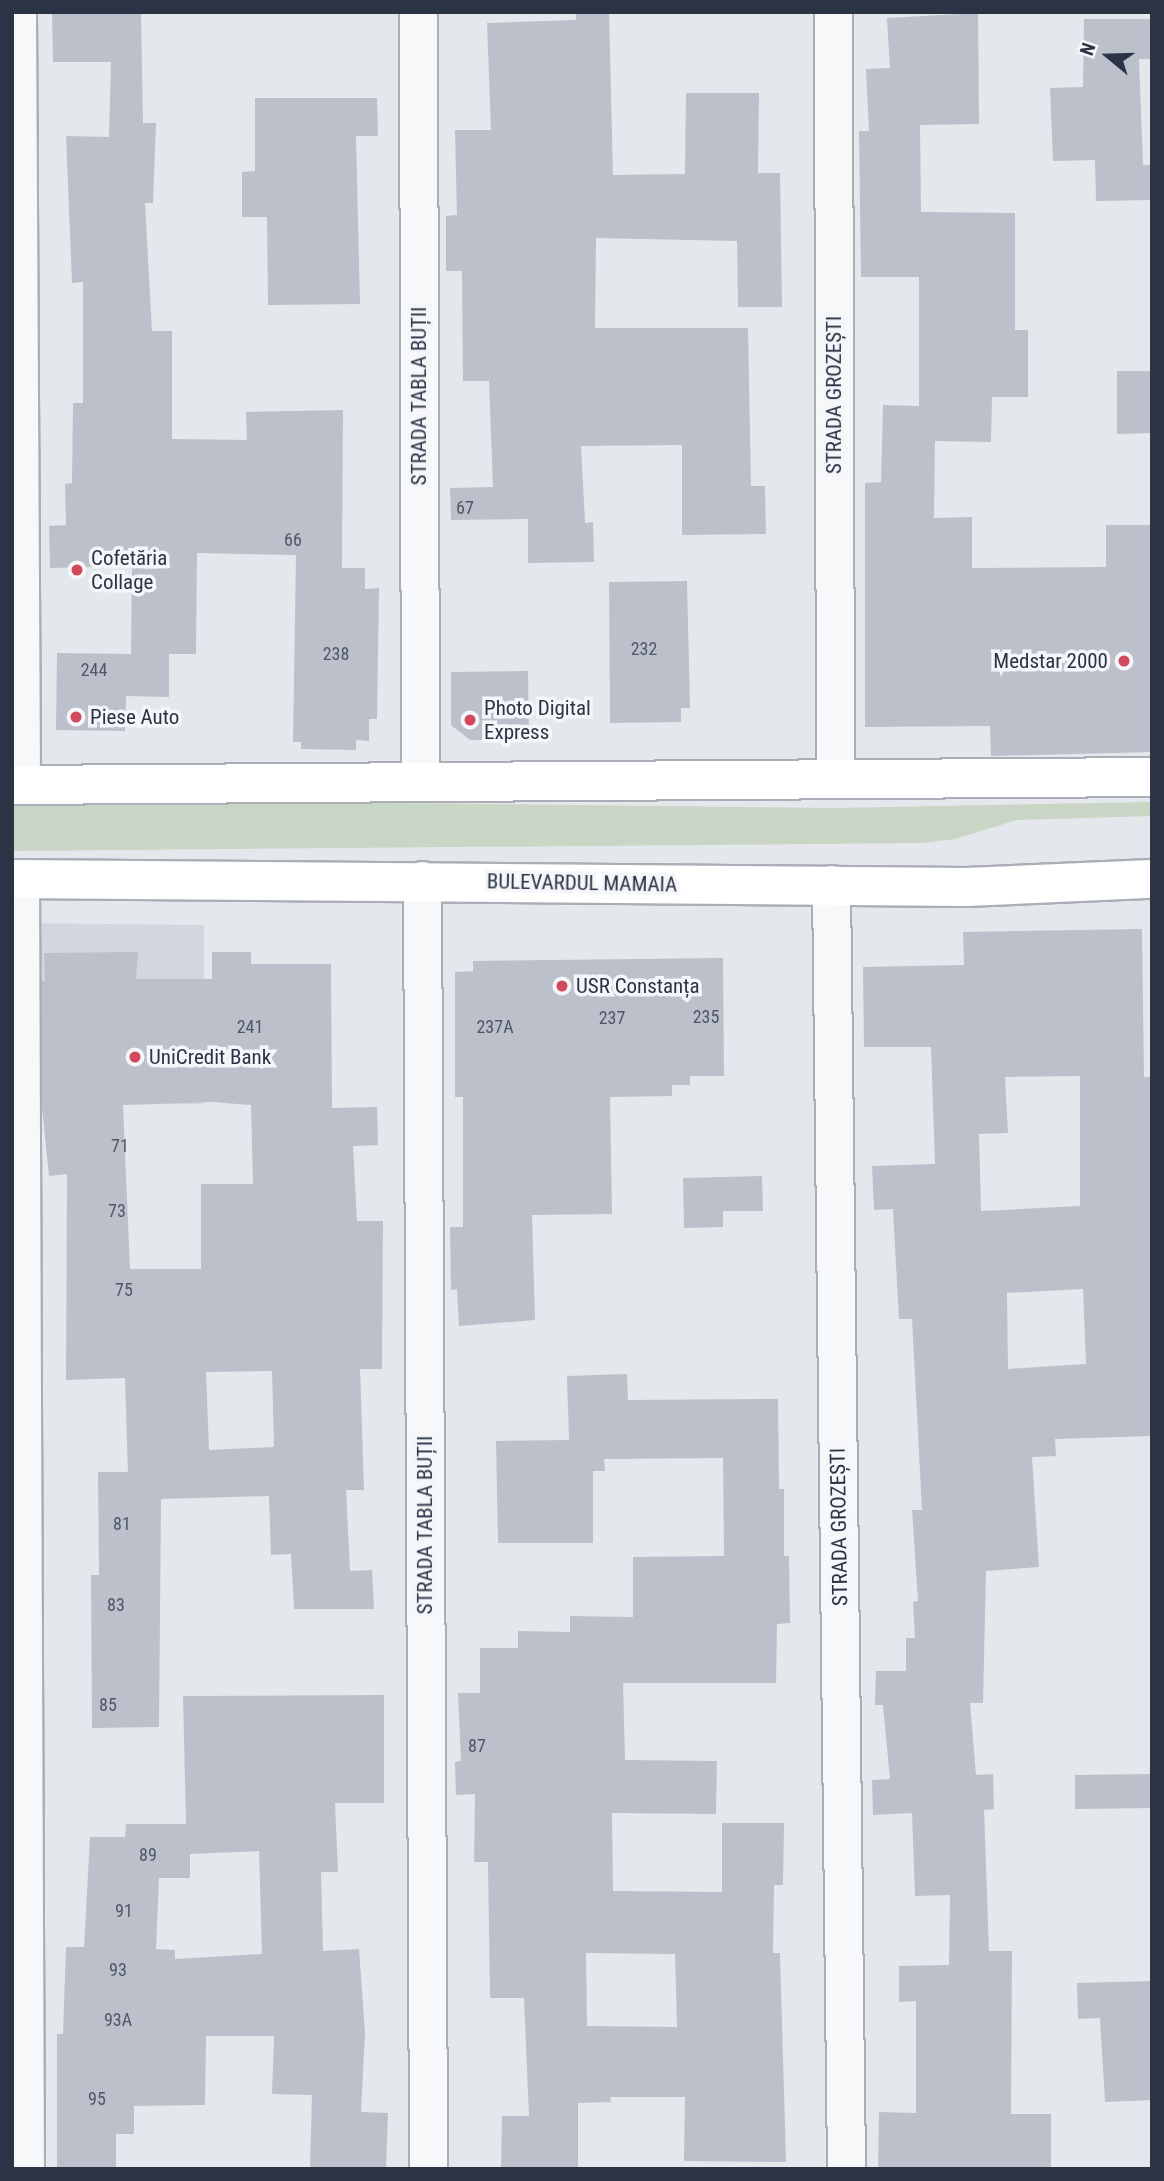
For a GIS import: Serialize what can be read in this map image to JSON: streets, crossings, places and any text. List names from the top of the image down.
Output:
{
  "streets": {
    "main road": ["BULEVARDUL MAMAIA"],
    "street": ["STRADA GROZEȘTI", "STRADA TABLA BUȚII"]
  },
  "crossings": [
    ["STRADA GROZEȘTI", "BULEVARDUL MAMAIA"],
    ["STRADA TABLA BUȚII", "BULEVARDUL MAMAIA"]
  ],
  "places": [
    "Cofetăria Collage",
    "Medstar 2000",
    "Piese Auto",
    "Photo Digital Express",
    "USR Constanța",
    "UniCredit Bank"
  ],
  "house_numbers": [
    "67",
    "66",
    "232",
    "238",
    "244",
    "235",
    "237",
    "241",
    "237A",
    "71",
    "73",
    "75",
    "81",
    "83",
    "85",
    "87",
    "89",
    "91",
    "93",
    "93A",
    "95"
  ],
  "north": "left"
}
